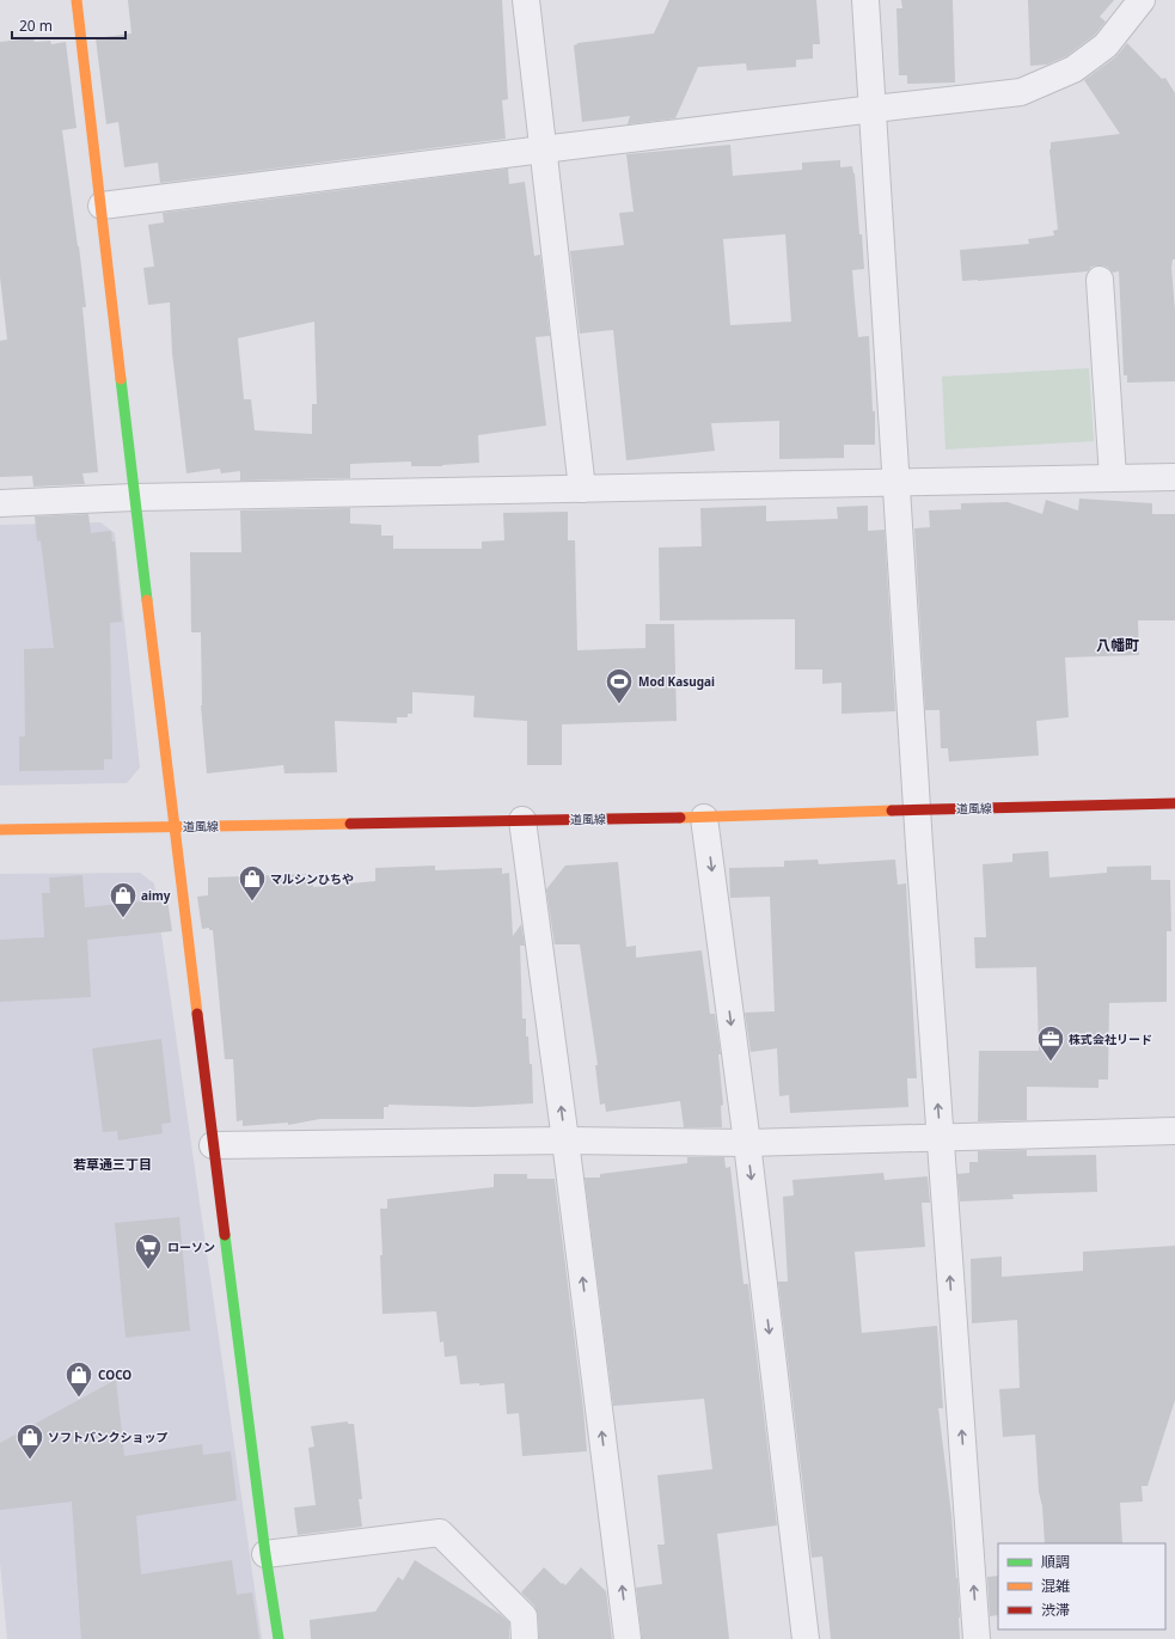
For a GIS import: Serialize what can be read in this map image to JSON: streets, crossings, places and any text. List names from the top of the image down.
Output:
{
  "streets": {
    "street": ["道風線"]
  },
  "districts": ["八幡町", "若草通三丁目"],
  "places": {
    "sports": ["Mod Kasugai"],
    "shop": [
      "マルシンひちや",
      "aimy",
      "COCO",
      "ソフトバンクショップ"
    ],
    "office": ["株式会社リード"],
    "supermarket": ["ローソン"]
  },
  "legend": ["順調", "混雑", "渋滞"],
  "scale_bar": "20 m"
}
